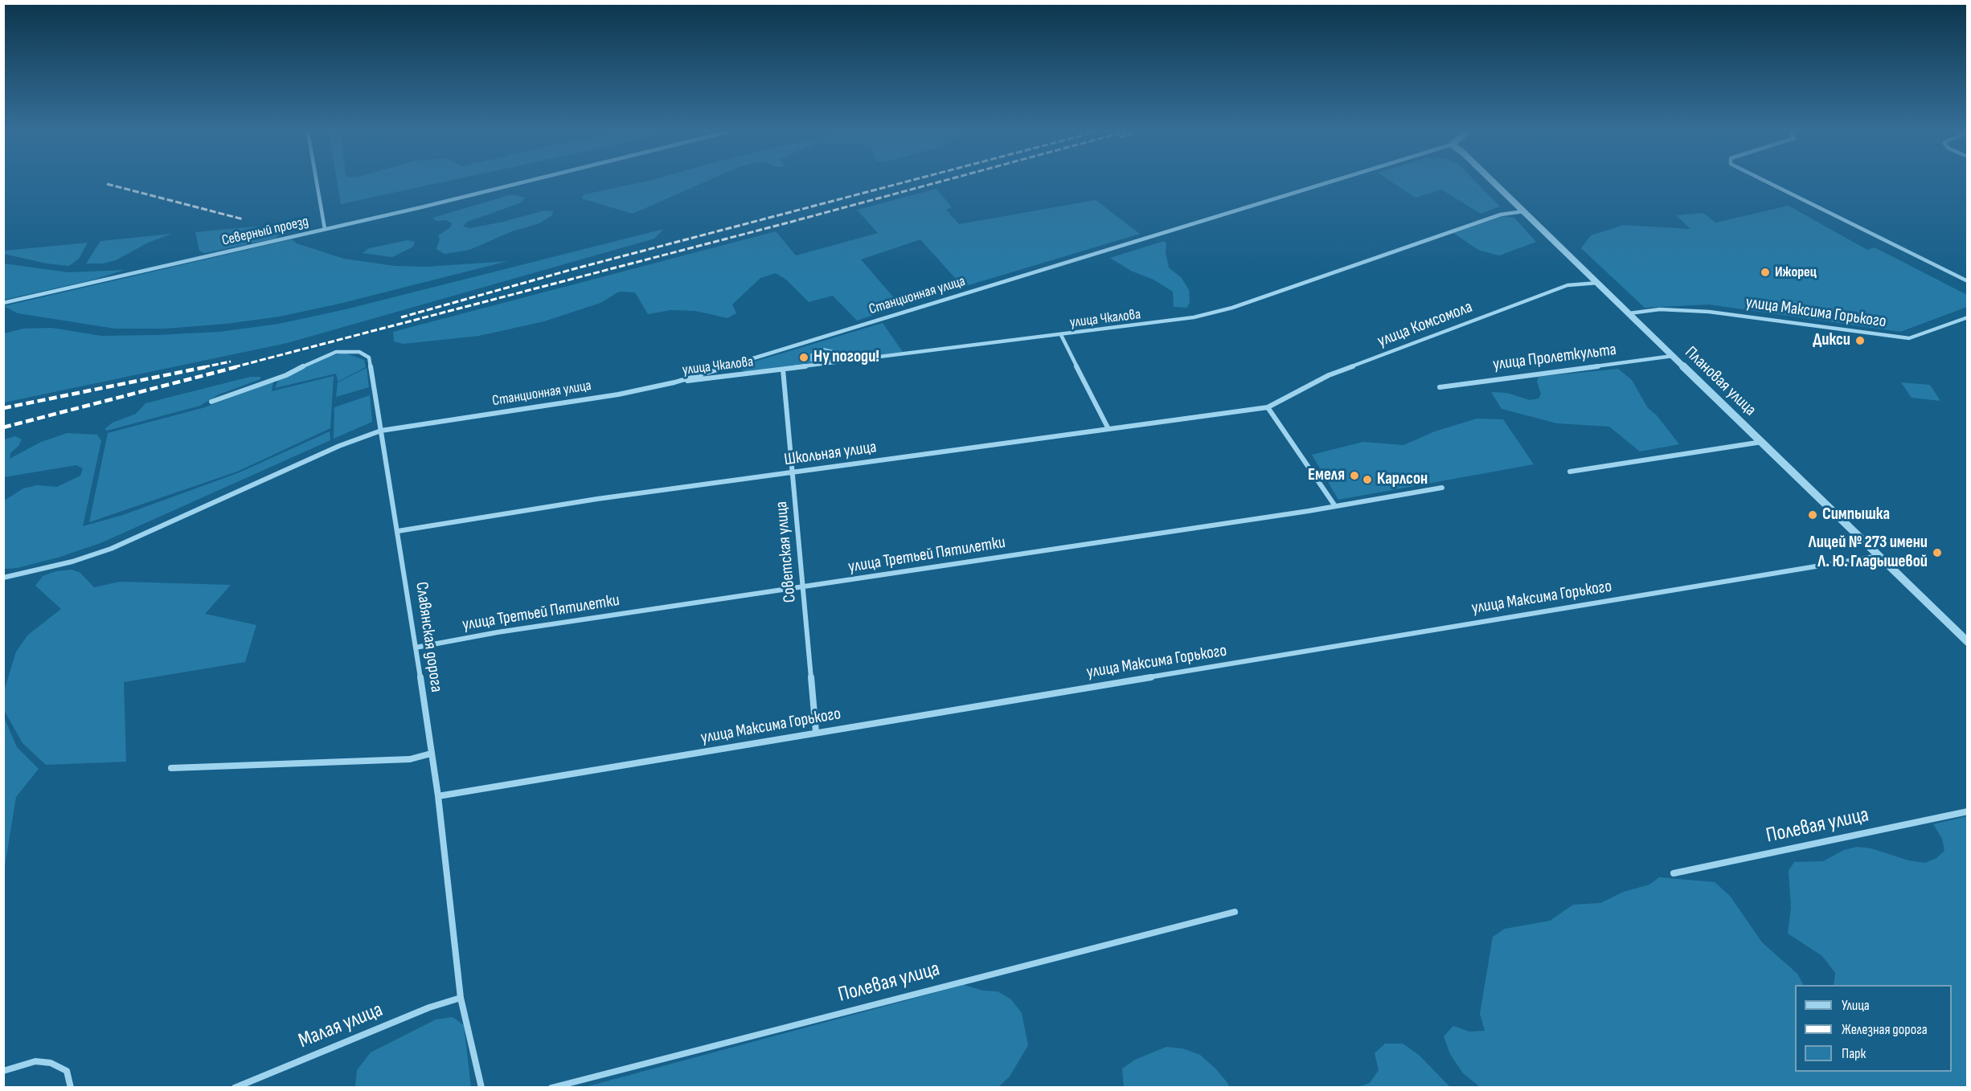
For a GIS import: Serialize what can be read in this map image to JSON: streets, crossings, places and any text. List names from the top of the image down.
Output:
{
  "streets": {
    "street": [
      "Северный проезд",
      "Станционная улица",
      "улица Максима Горького",
      "улица Чкалова",
      "улица Комсомола",
      "улица Пролеткульта",
      "Плановая улица",
      "Школьная улица",
      "Советская улица",
      "улица Третьей Пятилетки",
      "Славянская дорога",
      "Полевая улица",
      "Малая улица"
    ]
  },
  "crossings": [
    ["Станционная улица", "улица Чкалова"],
    ["Станционная улица", "Славянская дорога"],
    ["улица Максима Горького", "Плановая улица"],
    ["улица Максима Горького", "Советская улица"],
    ["улица Максима Горького", "Славянская дорога"],
    ["улица Чкалова", "Плановая улица"],
    ["улица Чкалова", "Советская улица"],
    ["улица Комсомола", "Плановая улица"],
    ["улица Комсомола", "Школьная улица"],
    ["улица Пролеткульта", "Плановая улица"],
    ["Школьная улица", "Советская улица"],
    ["Школьная улица", "Славянская дорога"],
    ["Советская улица", "улица Третьей Пятилетки"],
    ["улица Третьей Пятилетки", "Славянская дорога"],
    ["Славянская дорога", "Малая улица"]
  ],
  "places": [
    "Ижорец",
    "Дикси",
    "Ну погоди!",
    "Емеля",
    "Карлсон",
    "Симпышка",
    "Лицей № 273 имени Л. Ю. Гладышевой"
  ],
  "legend": ["Улица", "Железная дорога", "Парк"]
}
